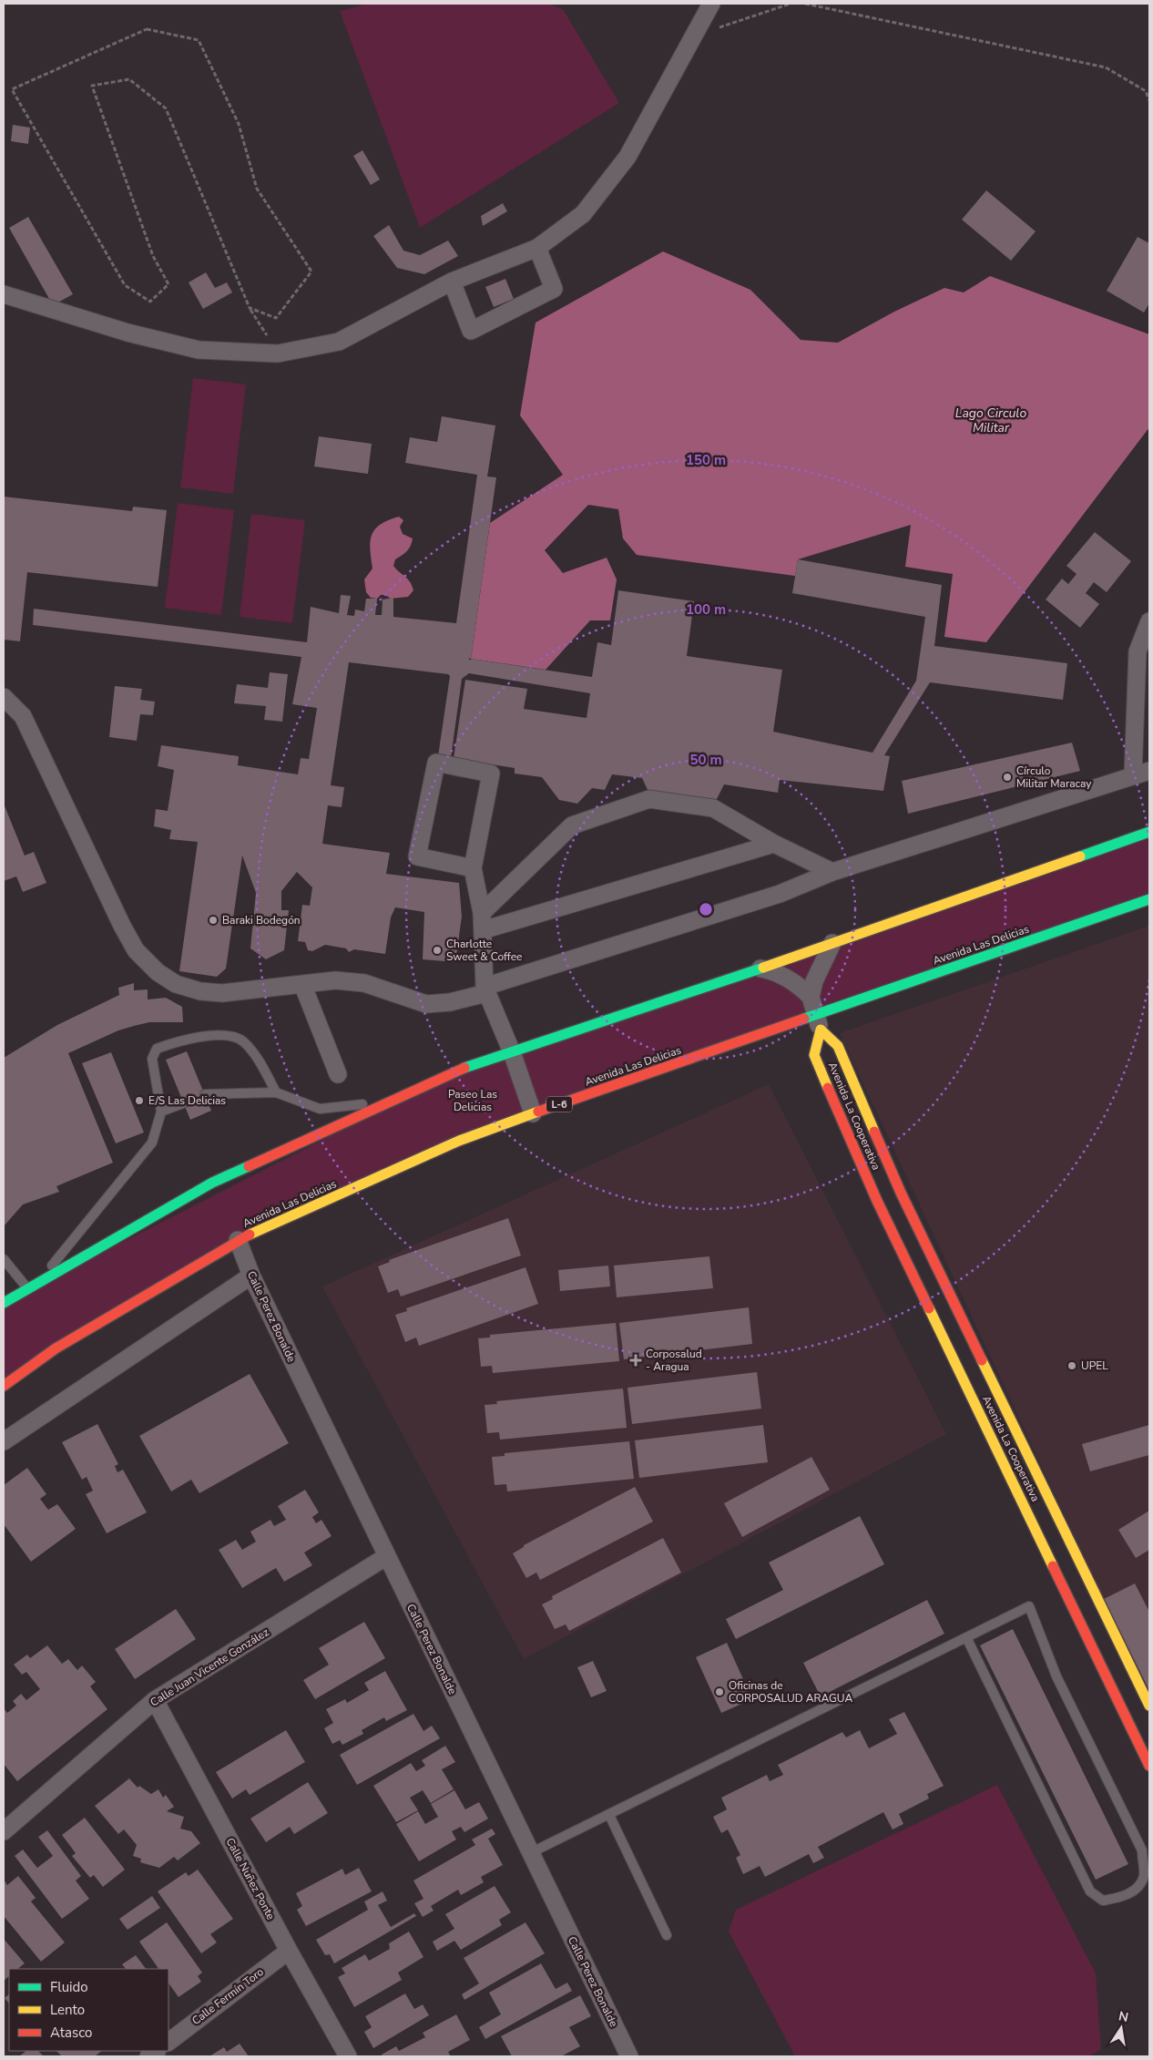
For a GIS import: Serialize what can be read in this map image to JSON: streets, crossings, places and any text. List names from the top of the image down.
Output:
{
  "streets": {
    "main road": ["Avenida Las Delicias", "L-6", "Avenida La Cooperativa"],
    "street": [
      "Calle Perez Bonalde",
      "Calle Juan Vicente González",
      "Calle Nuñez Ponte",
      "Calle Fermín Toro"
    ]
  },
  "crossings": [
    ["Avenida Las Delicias", "Avenida La Cooperativa"],
    ["Avenida Las Delicias", "Calle Perez Bonalde"],
    ["Calle Perez Bonalde", "Calle Juan Vicente González"],
    ["Calle Juan Vicente González", "Calle Nuñez Ponte"],
    ["Calle Nuñez Ponte", "Calle Fermín Toro"]
  ],
  "water": ["Lago Circulo Militar"],
  "parks": ["Paseo Las Delicias"],
  "places": {
    "other": [
      "Círculo Militar Maracay",
      "Baraki Bodegón",
      "Charlotte Sweet & Coffee",
      "E/S Las Delicias",
      "UPEL",
      "Oficinas de CORPOSALUD ARAGUA"
    ],
    "health": ["Corposalud - Aragua"]
  },
  "legend": ["Fluido", "Lento", "Atasco"],
  "north": "top",
  "rings": ["150 m", "100 m", "50 m"]
}
